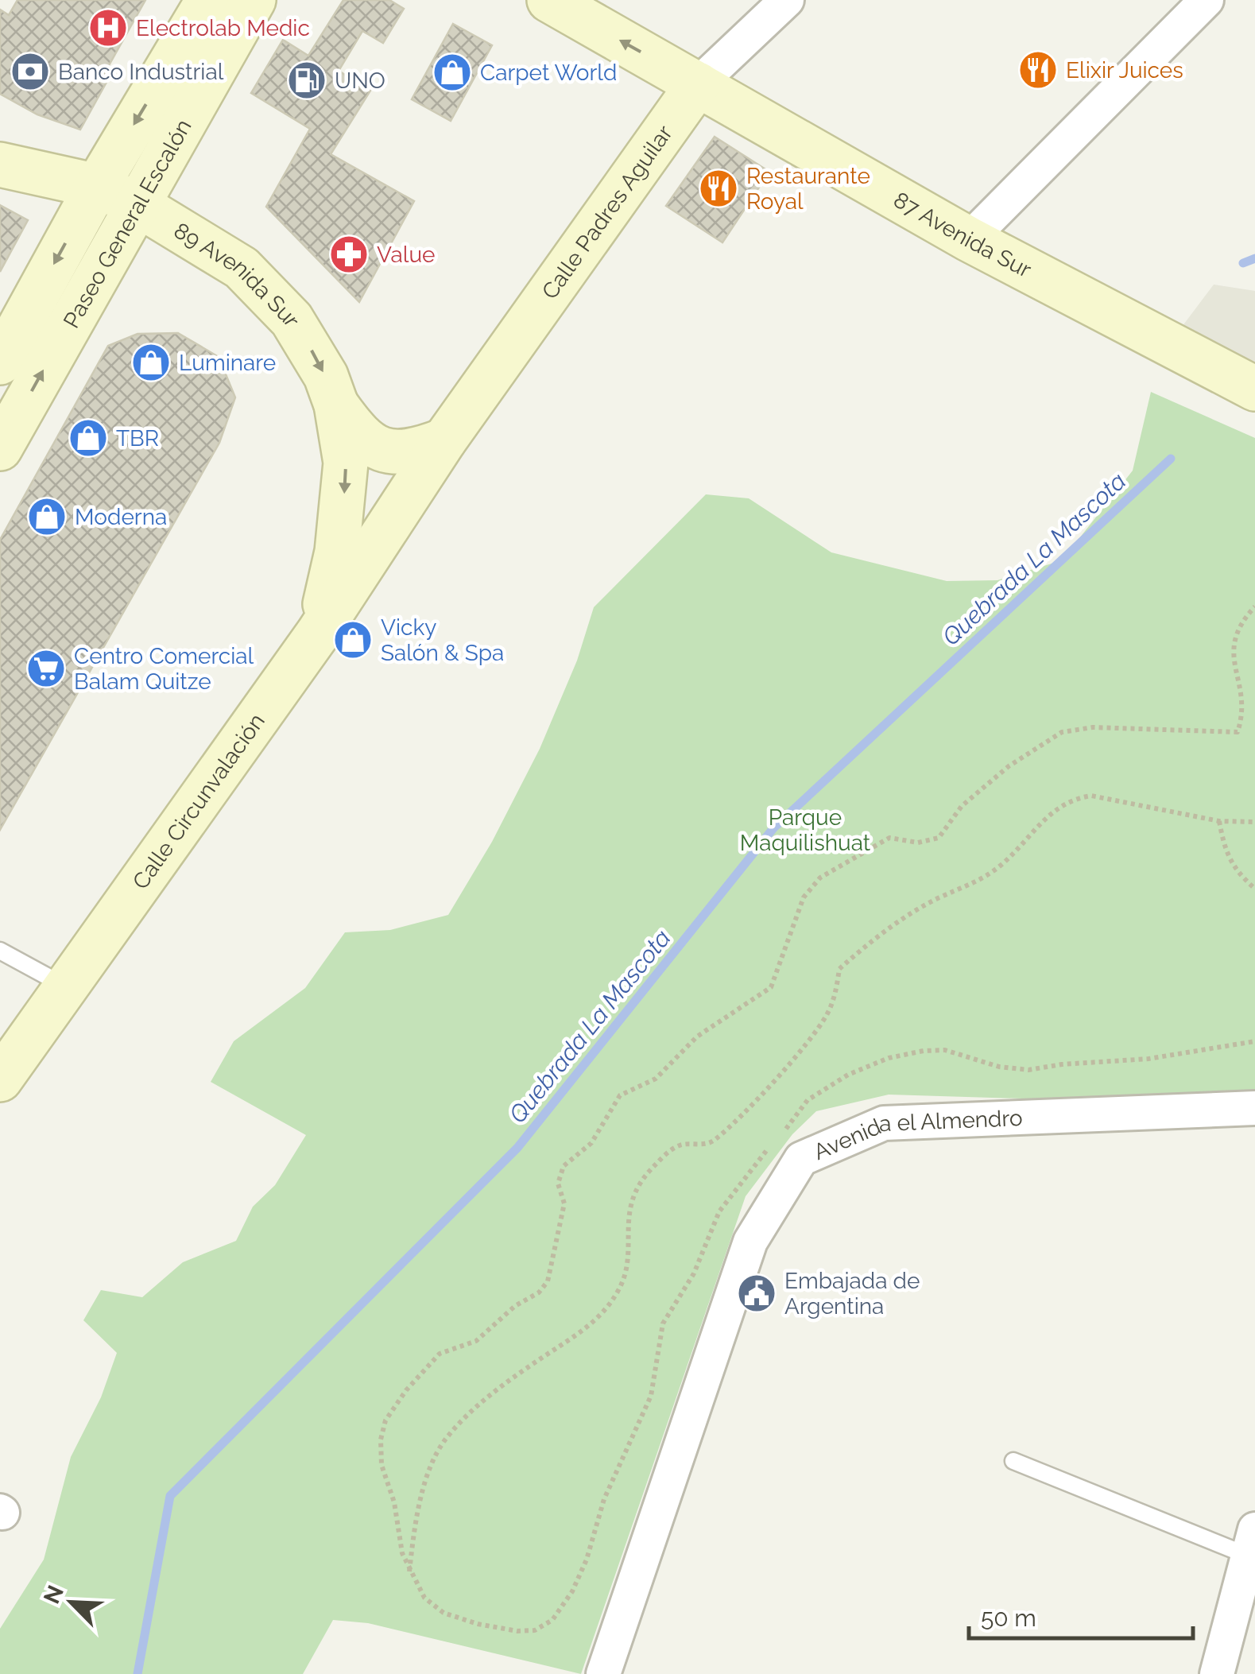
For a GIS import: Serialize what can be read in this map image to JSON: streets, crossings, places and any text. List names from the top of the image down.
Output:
{
  "streets": {
    "street": [
      "Calle Padres Aguilar",
      "Paseo General Escalón",
      "87 Avenida Sur",
      "89 Avenida Sur",
      "Calle Circunvalación",
      "Avenida el Almendro"
    ]
  },
  "crossings": [
    ["Calle Padres Aguilar", "87 Avenida Sur"],
    ["Calle Padres Aguilar", "89 Avenida Sur"],
    ["Calle Padres Aguilar", "Calle Circunvalación"],
    ["Paseo General Escalón", "89 Avenida Sur"],
    ["89 Avenida Sur", "Calle Circunvalación"]
  ],
  "one_way": ["89 Avenida Sur"],
  "water": ["Quebrada La Mascota"],
  "parks": ["Parque Maquilishuat"],
  "places": {
    "hospital": ["Electrolab Medic"],
    "restaurant": ["Elixir Juices", "Restaurante Royal"],
    "bank": ["Banco Industrial"],
    "shop": [
      "Carpet World",
      "Luminare",
      "TBR",
      "Moderna",
      "Vicky Salón & Spa"
    ],
    "fuel station": ["UNO"],
    "pharmacy": ["Value"],
    "supermarket": ["Centro Comercial Balam Quitze"],
    "public building": ["Embajada de Argentina"]
  },
  "scale_bar": "50 m",
  "north": "top left"
}
